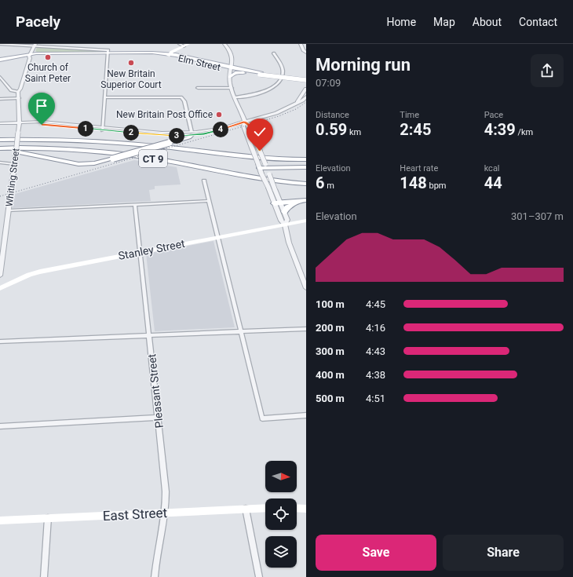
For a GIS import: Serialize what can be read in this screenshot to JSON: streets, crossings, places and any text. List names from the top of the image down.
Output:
{
  "streets": {
    "highway": ["CT 9"],
    "main road": ["Elm Street", "Stanley Street", "East Street"],
    "street": ["Whiting Street", "Pleasant Street"]
  },
  "crossings": [
    ["Stanley Street", "Pleasant Street"],
    ["Pleasant Street", "East Street"]
  ],
  "places": ["Church of Saint Peter", "New Britain Superior Court", "New Britain Post Office"],
  "north": "right",
  "page": {
    "header": "Pacely",
    "nav": [
      "Home",
      "Map",
      "About",
      "Contact"
    ],
    "heading": ["Morning run", "07:09"],
    "stats": [
      ["Distance", "0.59 km"],
      ["Time", "2:45"],
      ["Pace", "4:39 /km"],
      ["Elevation", "6 m"],
      ["Heart rate", "148 bpm"],
      ["kcal", "44"]
    ],
    "pins": [
      "1",
      "4",
      "2",
      "3"
    ],
    "chart": ["Elevation", "301–307 m"],
    "list": [
      {
        "name": "100 m",
        "note": "4:45"
      },
      {
        "name": "200 m",
        "note": "4:16"
      },
      {
        "name": "300 m",
        "note": "4:43"
      },
      {
        "name": "400 m",
        "note": "4:38"
      },
      {
        "name": "500 m",
        "note": "4:51"
      }
    ],
    "buttons": ["Save", "Share"]
  }
}
